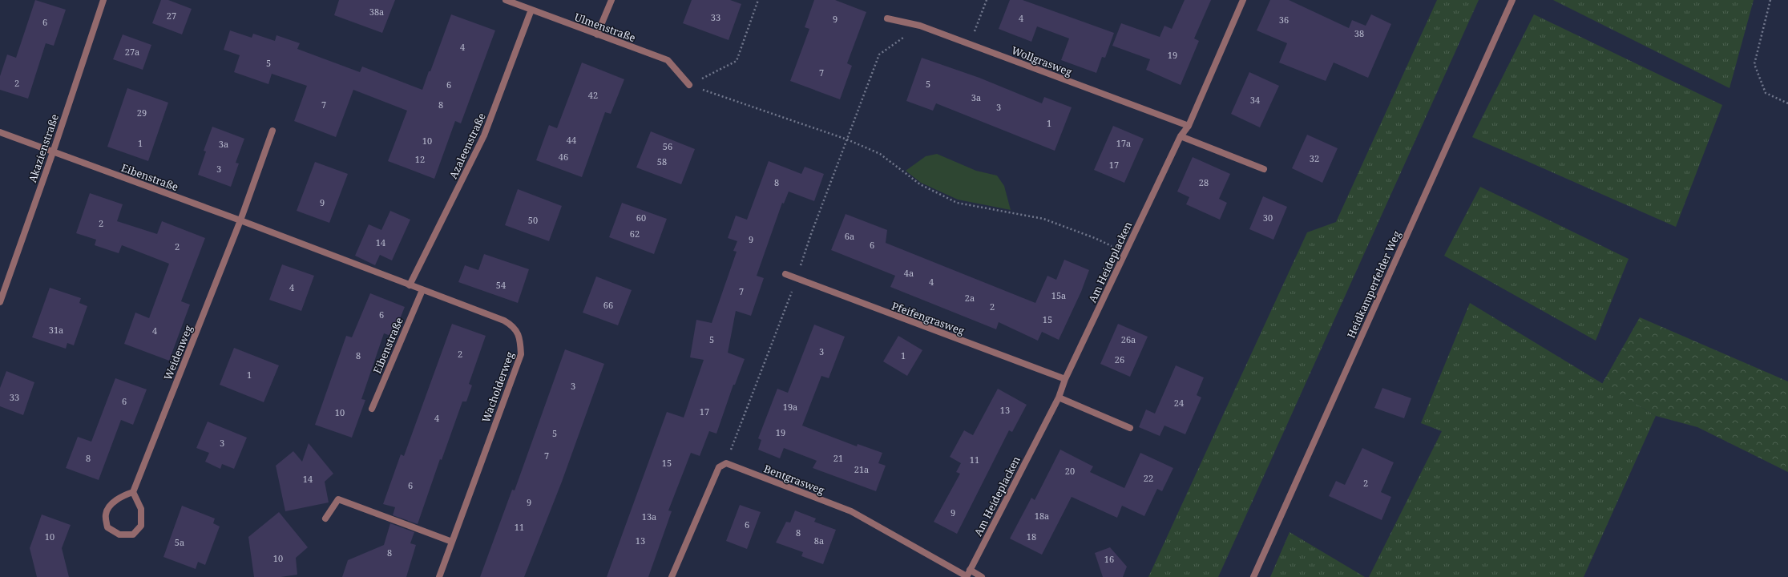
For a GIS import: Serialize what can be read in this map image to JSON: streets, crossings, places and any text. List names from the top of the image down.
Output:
{
  "streets": {
    "street": [
      "Ulmenstraße",
      "Wollgrasweg",
      "Azaleenstraße",
      "Akazienstraße",
      "Eibenstraße",
      "Am Heideplacken",
      "Heidkamperfelder Weg",
      "Pfeifengrasweg",
      "Weidenweg",
      "Wacholderweg",
      "Bentgrasweg"
    ]
  },
  "crossings": [
    ["Ulmenstraße", "Azaleenstraße"],
    ["Wollgrasweg", "Am Heideplacken"],
    ["Azaleenstraße", "Eibenstraße"],
    ["Azaleenstraße", "Wacholderweg"],
    ["Akazienstraße", "Eibenstraße"],
    ["Eibenstraße", "Weidenweg"],
    ["Eibenstraße", "Wacholderweg"],
    ["Am Heideplacken", "Pfeifengrasweg"],
    ["Am Heideplacken", "Bentgrasweg"]
  ],
  "house_numbers": [
    "38a",
    "27",
    "33",
    "4",
    "9",
    "36",
    "6",
    "38",
    "4",
    "27a",
    "19",
    "5",
    "7",
    "2",
    "5",
    "6",
    "42",
    "3a",
    "34",
    "7",
    "8",
    "3",
    "29",
    "1",
    "44",
    "10",
    "1",
    "17a",
    "3a",
    "56",
    "46",
    "32",
    "12",
    "58",
    "17",
    "3",
    "8",
    "28",
    "9",
    "60",
    "30",
    "50",
    "2",
    "62",
    "6a",
    "9",
    "14",
    "6",
    "2",
    "4a",
    "4",
    "54",
    "4",
    "7",
    "15a",
    "2a",
    "66",
    "2",
    "6",
    "15",
    "31a",
    "4",
    "5",
    "26a",
    "3",
    "2",
    "8",
    "1",
    "26",
    "1",
    "3",
    "33",
    "6",
    "24",
    "19a",
    "13",
    "17",
    "10",
    "4",
    "19",
    "5",
    "3",
    "7",
    "8",
    "21",
    "11",
    "15",
    "21a",
    "20",
    "22",
    "14",
    "2",
    "6",
    "9",
    "9",
    "18a",
    "13a",
    "6",
    "11",
    "8",
    "10",
    "18",
    "13",
    "8a",
    "5a",
    "8",
    "10",
    "16"
  ]
}
